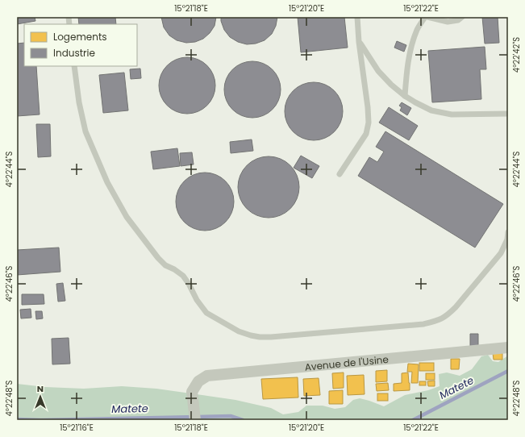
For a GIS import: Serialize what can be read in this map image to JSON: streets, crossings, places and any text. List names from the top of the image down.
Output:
{
  "streets": {
    "street": ["Avenue de l'Usine"]
  },
  "water": ["Matete"],
  "legend": ["Logements", "Industrie"],
  "north": "top",
  "coordinates": [
    "15°21'18\"E",
    "15°21'20\"E",
    "15°21'22\"E",
    "4°22'42\"S",
    "4°22'44\"S",
    "4°22'46\"S",
    "4°22'48\"S",
    "15°21'16\"E"
  ]
}
